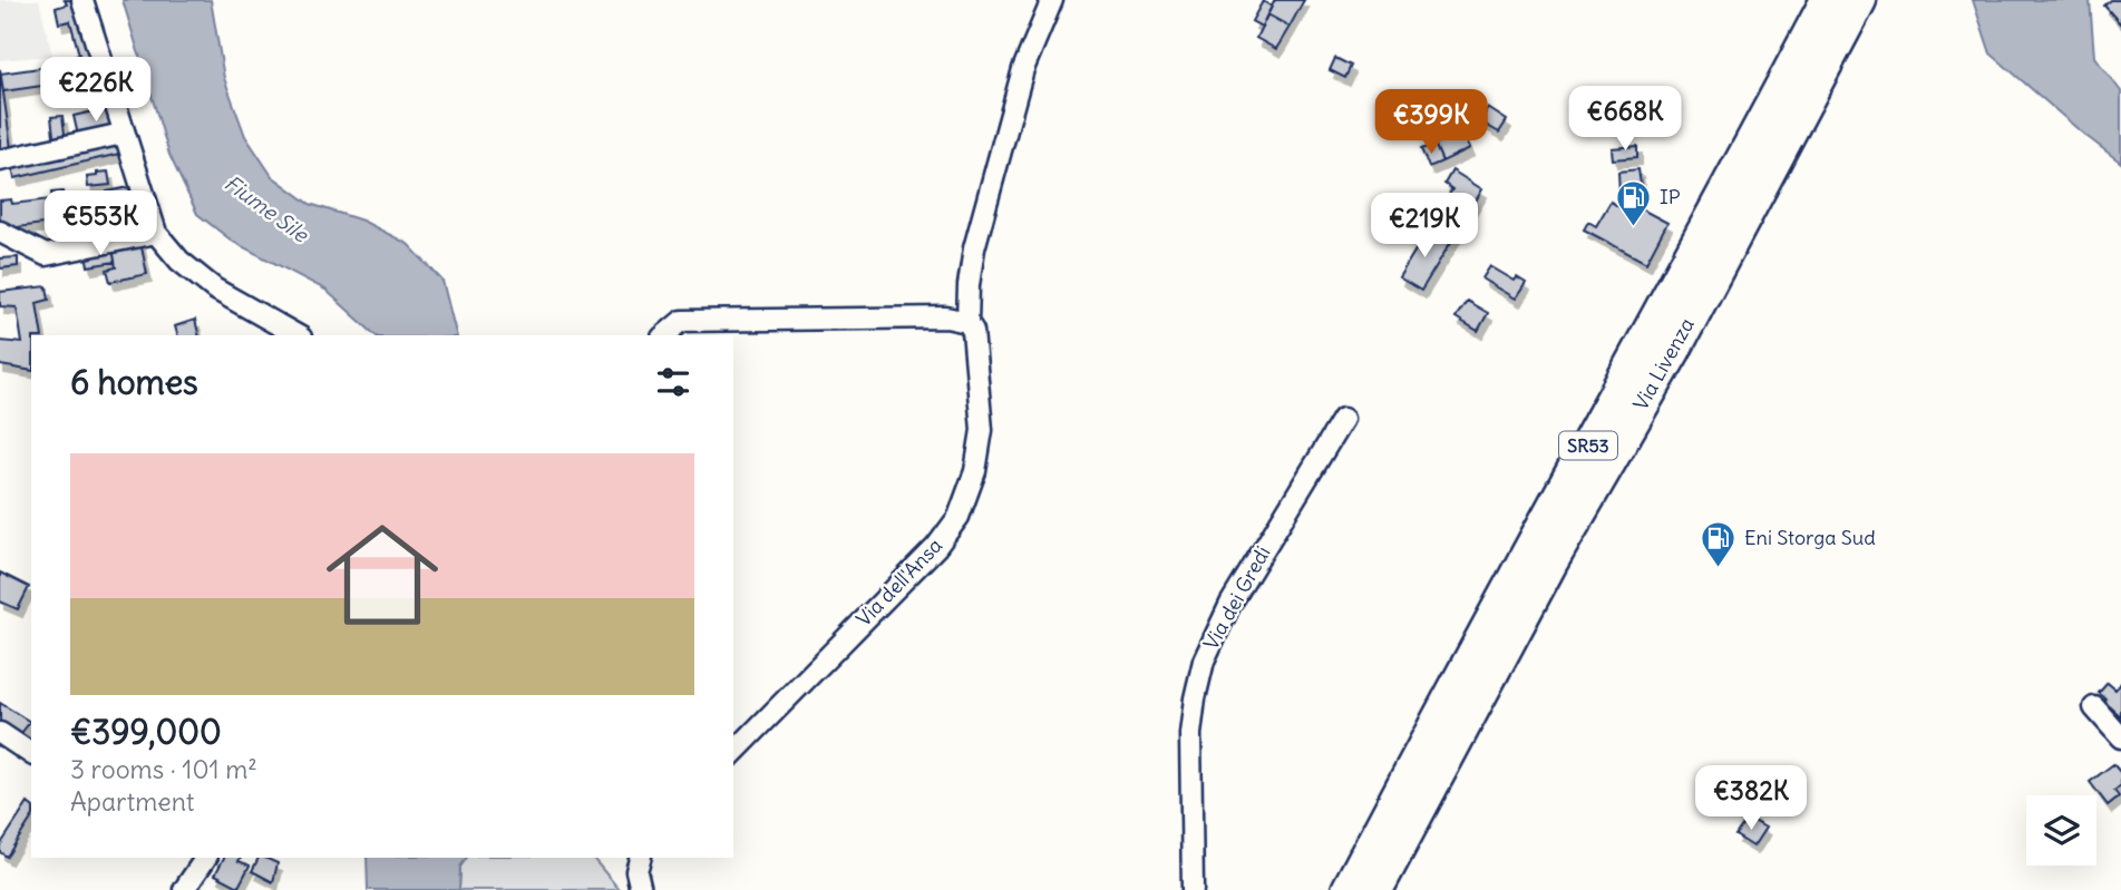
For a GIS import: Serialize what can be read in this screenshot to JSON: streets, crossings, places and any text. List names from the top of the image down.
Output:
{
  "streets": {
    "highway": ["Via Livenza", "SR53"],
    "street": ["Via dell'Ansa", "Via dei Gredi"]
  },
  "water": ["Fiume Sile"],
  "places": {
    "fuel station": ["IP", "Eni Storga Sud"]
  },
  "page": {
    "price": [
      "€226K",
      "€668K",
      "€399K",
      "€553K",
      "€219K",
      "€382K"
    ],
    "heading": "6 homes",
    "list": [
      {
        "name": "€399,000",
        "note": "3 rooms · 101 m² · Apartment"
      }
    ]
  }
}
